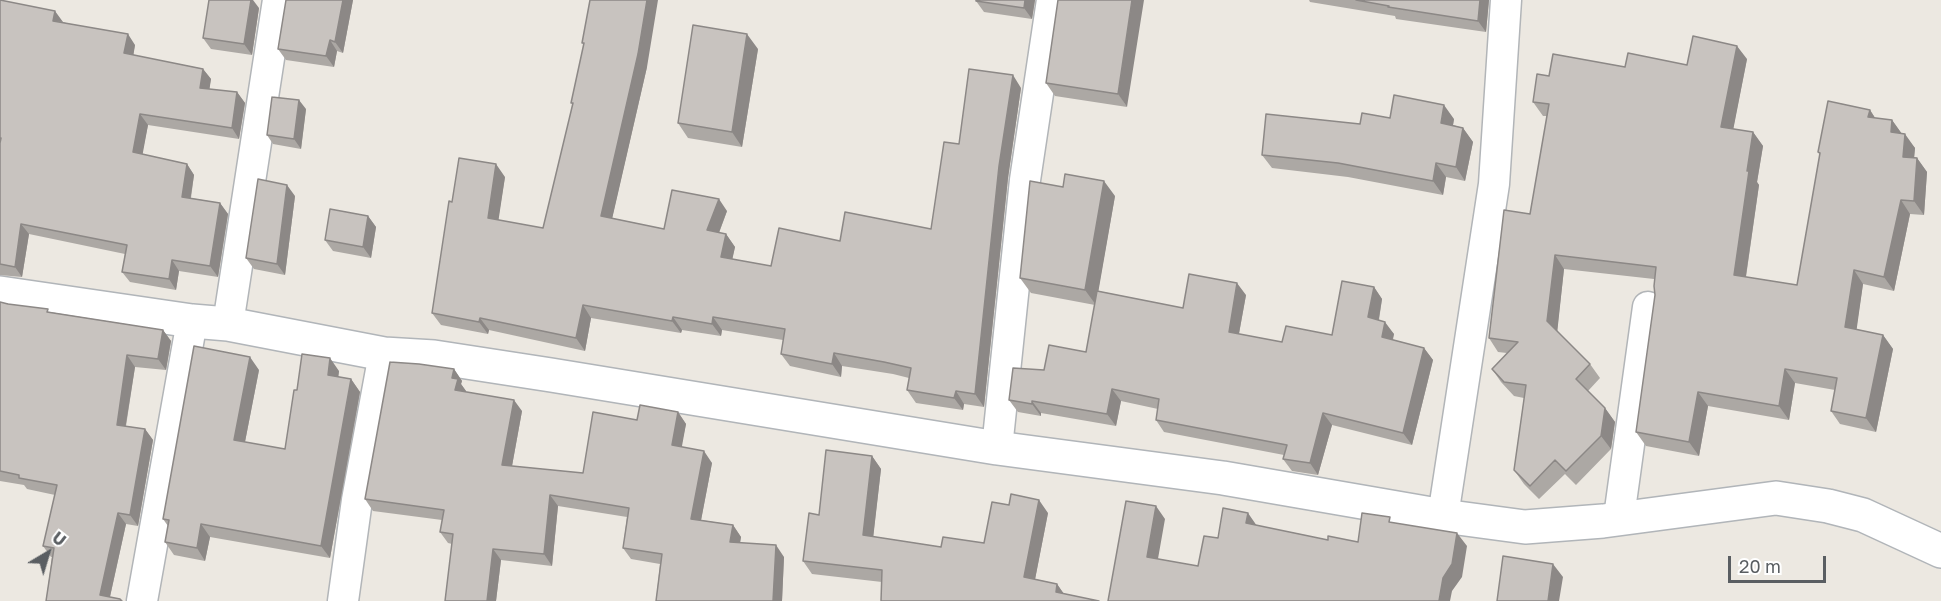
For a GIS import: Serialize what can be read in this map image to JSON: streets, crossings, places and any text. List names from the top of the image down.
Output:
{
  "scale_bar": "20 m",
  "north": "top right"
}
